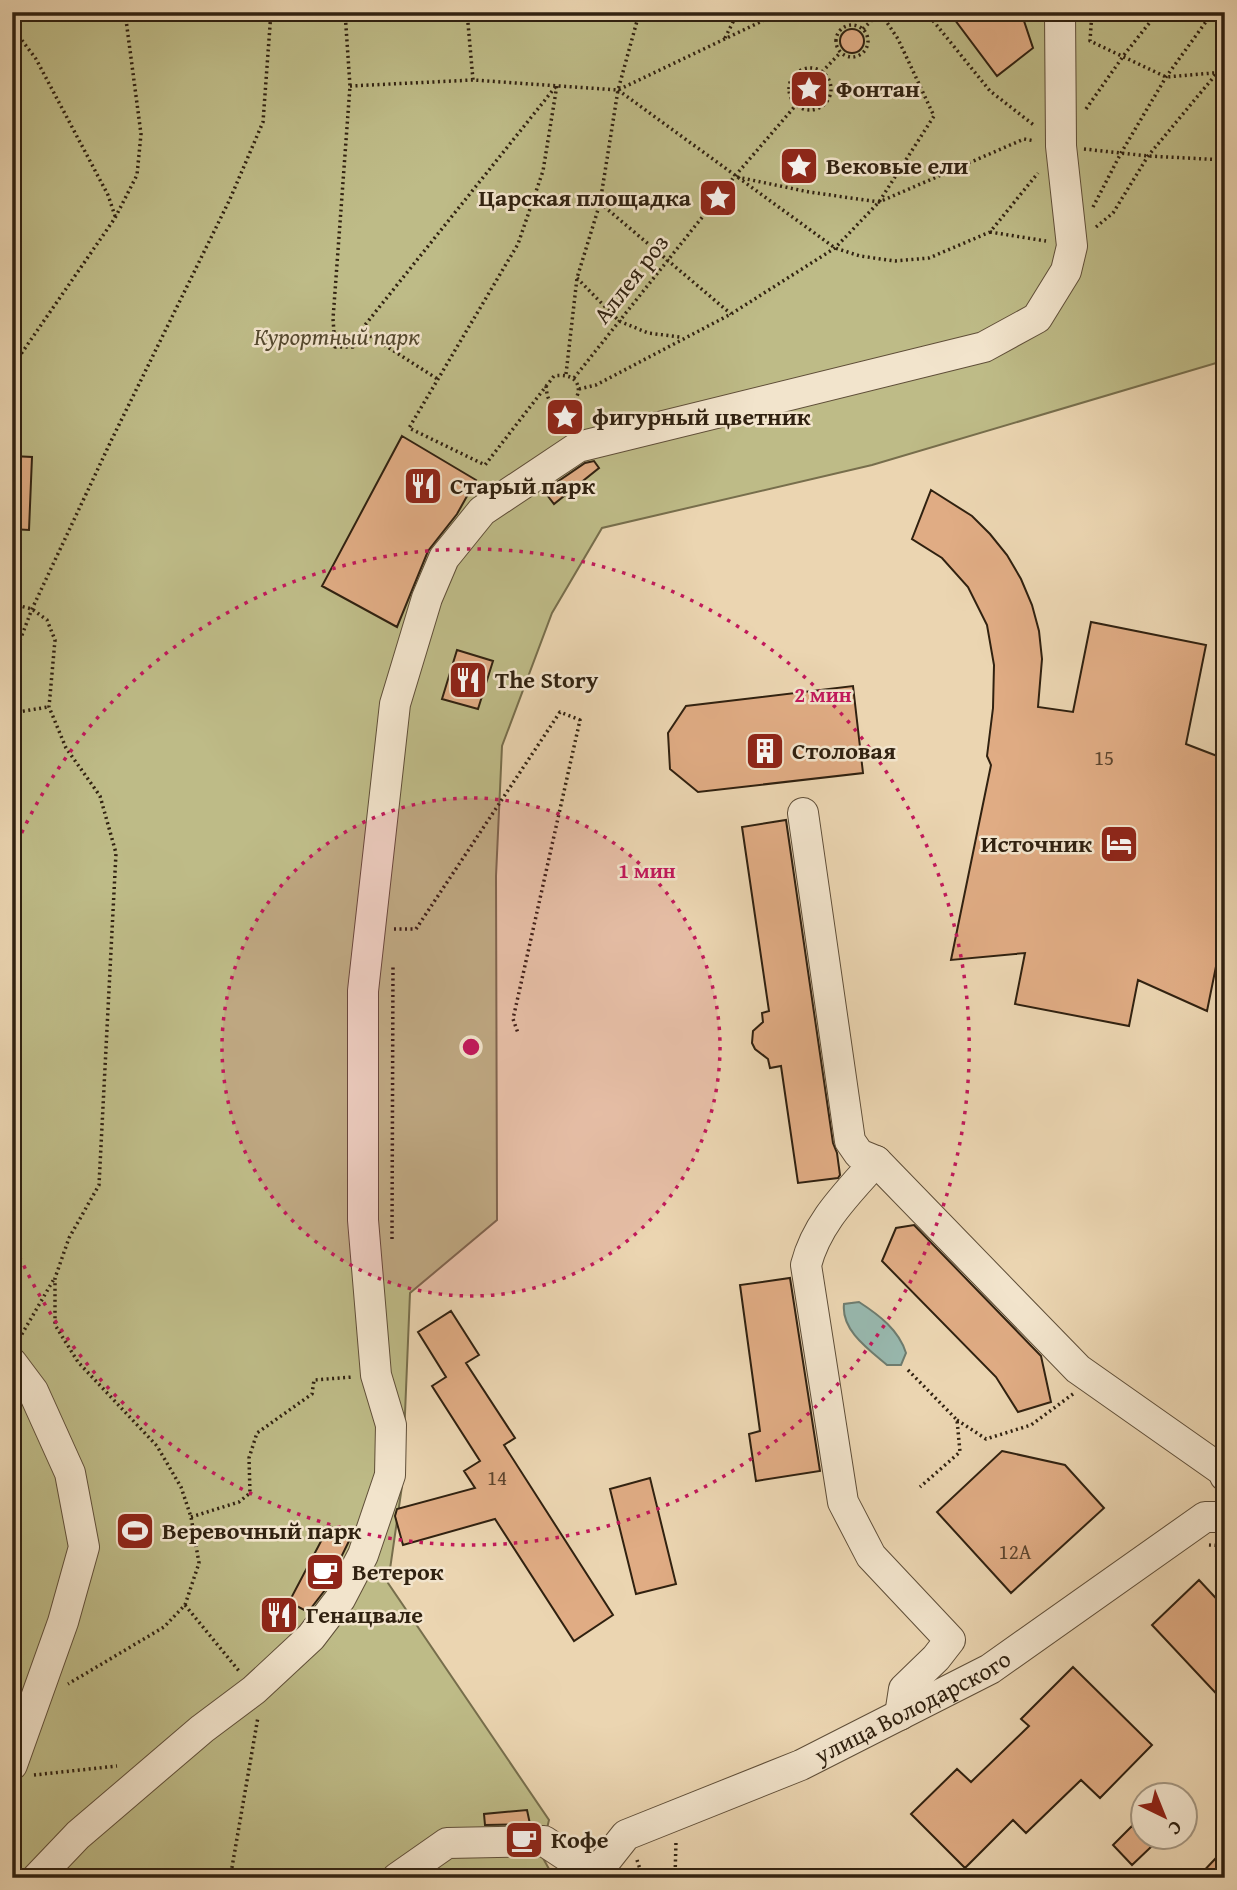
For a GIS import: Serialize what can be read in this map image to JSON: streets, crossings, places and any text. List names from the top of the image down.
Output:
{
  "streets": {
    "street": ["улица Володарского"],
    "path": ["Аллея роз"]
  },
  "parks": ["Курортный парк"],
  "places": {
    "place": [
      "Фонтан",
      "Вековые ели",
      "Царская площадка",
      "фигурный цветник"
    ],
    "restaurant": ["Старый парк", "The Story", "Генацвале"],
    "building": ["Столовая"],
    "hotel": ["Источник"],
    "sports": ["Веревочный парк"],
    "cafe": ["Ветерок", "Кофе"]
  },
  "house_numbers": ["15", "14", "12А"],
  "north": "bottom right",
  "rings": ["2 мин", "1 мин"]
}
